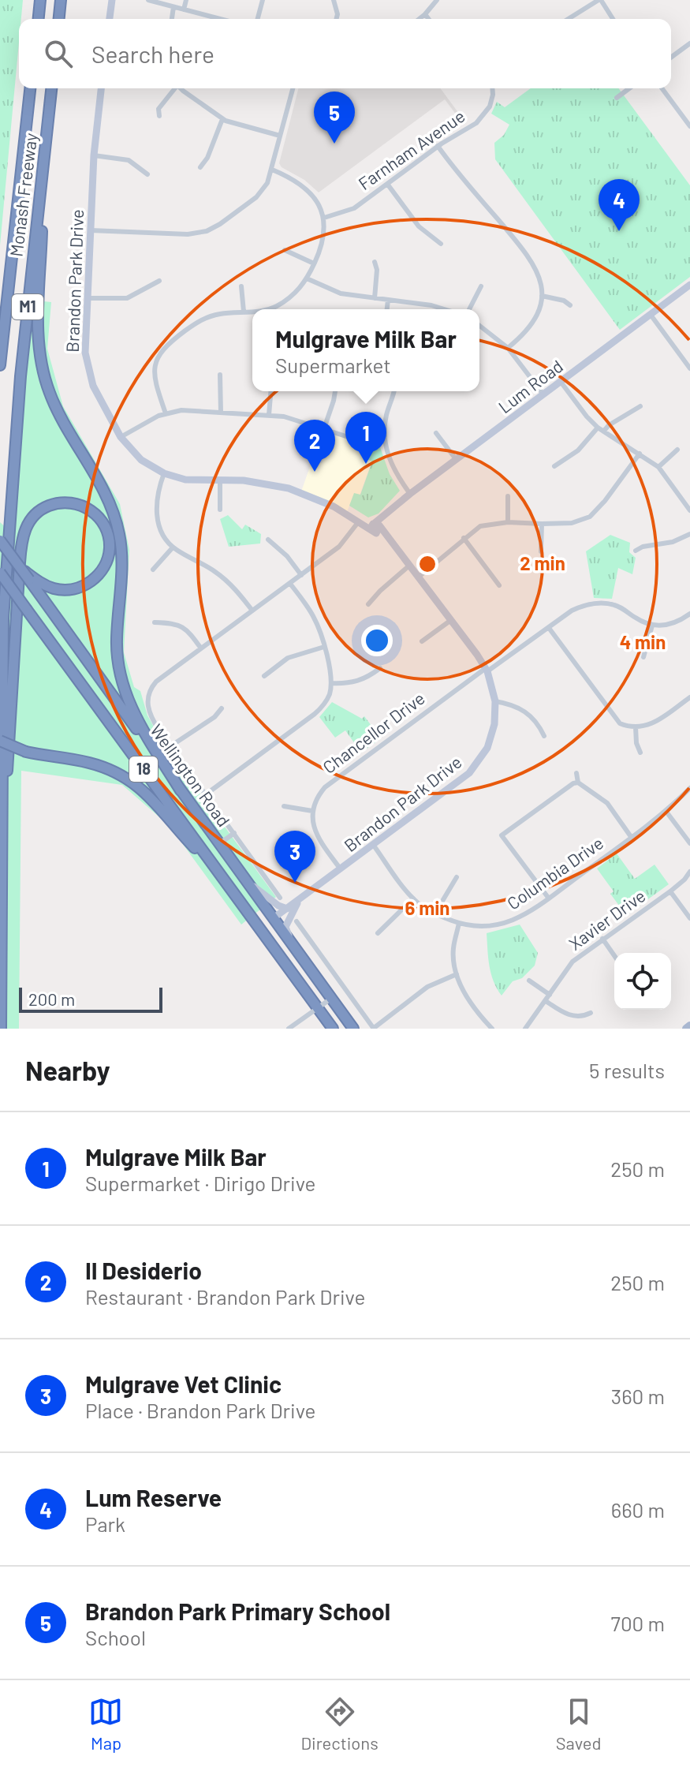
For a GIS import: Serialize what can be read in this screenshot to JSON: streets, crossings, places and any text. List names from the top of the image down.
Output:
{
  "streets": {
    "highway": [
      "Monash Freeway",
      "M1",
      "18",
      "Wellington Road"
    ],
    "street": [
      "Farnham Avenue",
      "Brandon Park Drive",
      "Lum Road",
      "Chancellor Drive",
      "Columbia Drive",
      "Xavier Drive"
    ]
  },
  "crossings": [
    ["Brandon Park Drive", "Lum Road"],
    ["Brandon Park Drive", "Chancellor Drive"],
    ["Brandon Park Drive", "Wellington Road"],
    ["Brandon Park Drive", "Columbia Drive"]
  ],
  "scale_bar": "200 m",
  "page": {
    "search": "Search here",
    "pins": [
      "5",
      "4",
      "1",
      "2",
      "3"
    ],
    "popup": ["Mulgrave Milk Bar", "Supermarket"],
    "scale": "200 m",
    "heading": ["Nearby", "5 results"],
    "list": [
      {
        "mark": "1",
        "name": "Mulgrave Milk Bar",
        "note": "Supermarket · Dirigo Drive",
        "value": "250 m"
      },
      {
        "mark": "2",
        "name": "Il Desiderio",
        "note": "Restaurant · Brandon Park Drive",
        "value": "250 m"
      },
      {
        "mark": "3",
        "name": "Mulgrave Vet Clinic",
        "note": "Place · Brandon Park Drive",
        "value": "360 m"
      },
      {
        "mark": "4",
        "name": "Lum Reserve",
        "note": "Park",
        "value": "660 m"
      },
      {
        "mark": "5",
        "name": "Brandon Park Primary School",
        "note": "School",
        "value": "700 m"
      }
    ],
    "nav": ["Map", "Directions", "Saved"]
  },
  "rings": ["2 min", "4 min", "6 min"]
}
